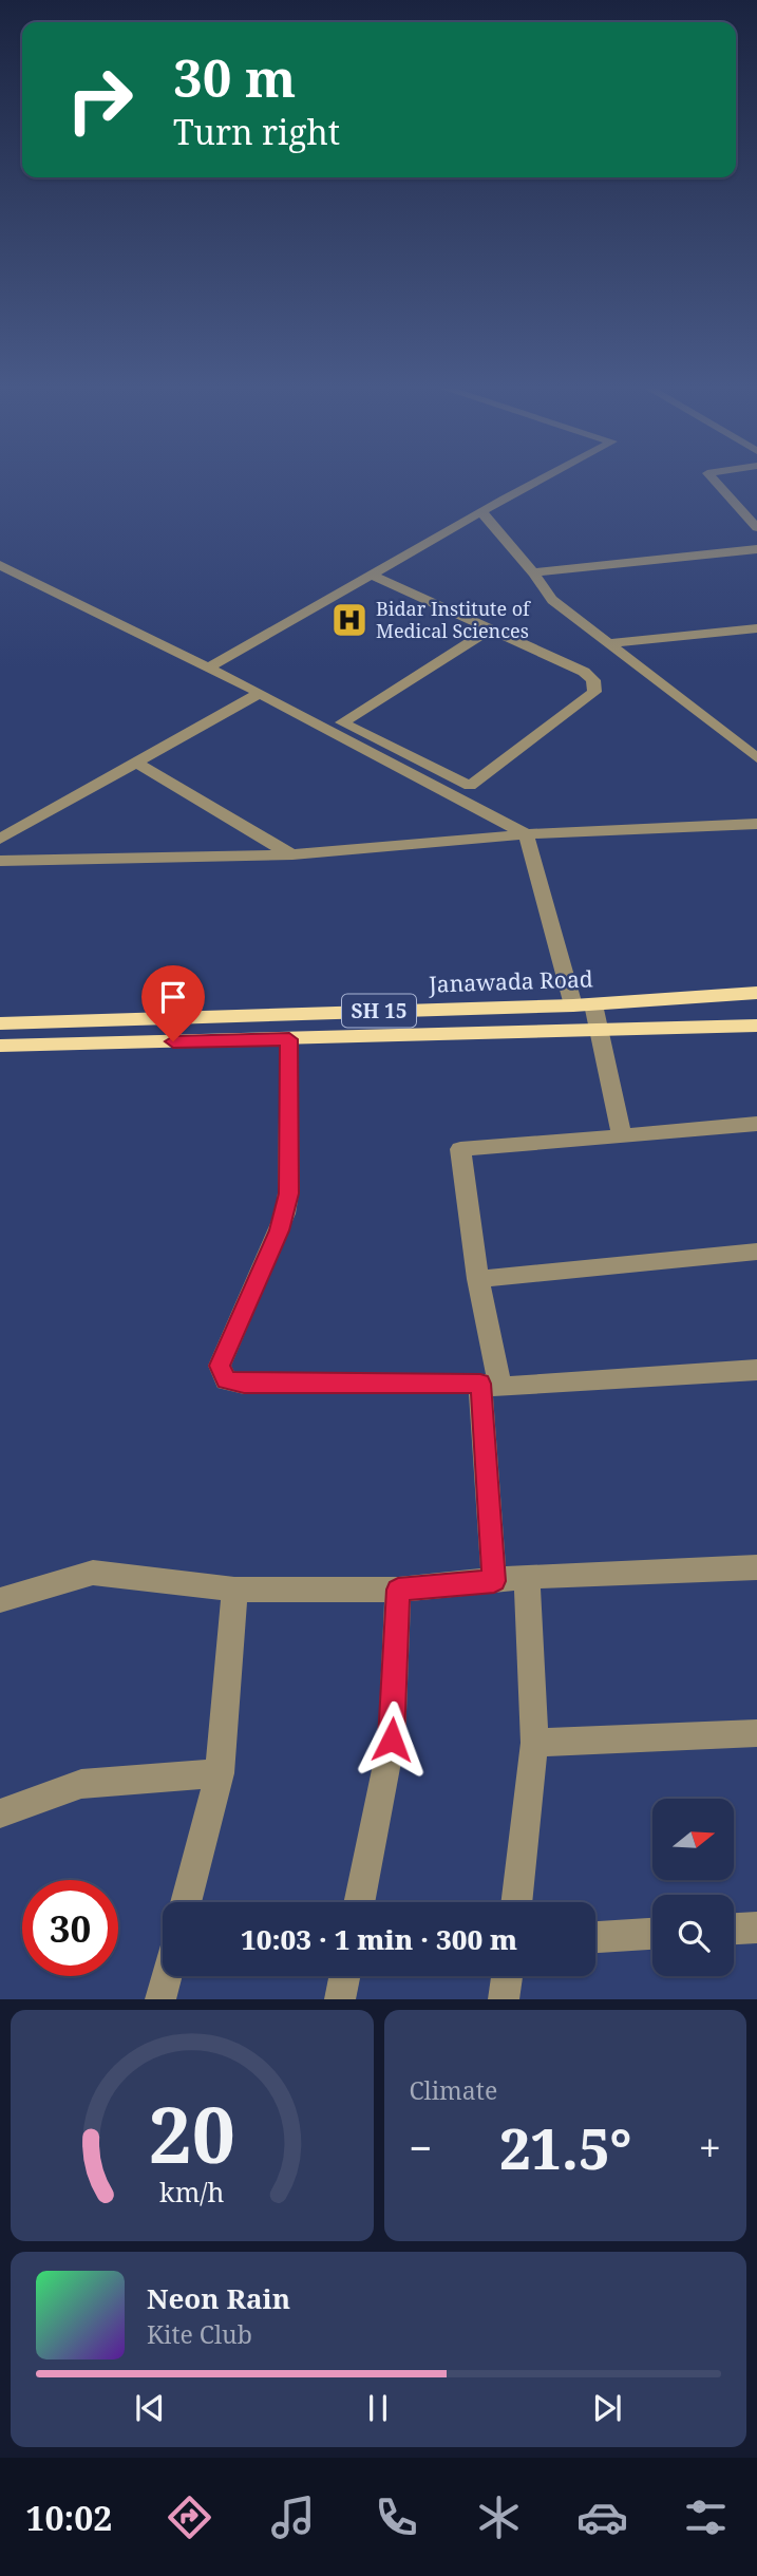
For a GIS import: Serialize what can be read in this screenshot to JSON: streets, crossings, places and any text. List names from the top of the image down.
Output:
{
  "streets": {
    "main road": ["Janawada Road", "SH 15"]
  },
  "places": {
    "hospital": ["Bidar Institute of Medical Sciences"]
  },
  "north": "right",
  "page": {
    "turn": ["30 m", "Turn right"],
    "limit": "30",
    "trip": "10:03 · 1 min · 300 m",
    "tile": "Climate",
    "heat": ["−", "21.5°", "+"],
    "song": ["Neon Rain", "Kite Club"],
    "tabs": "10:02",
    "gauge": ["20", "km/h"]
  }
}
